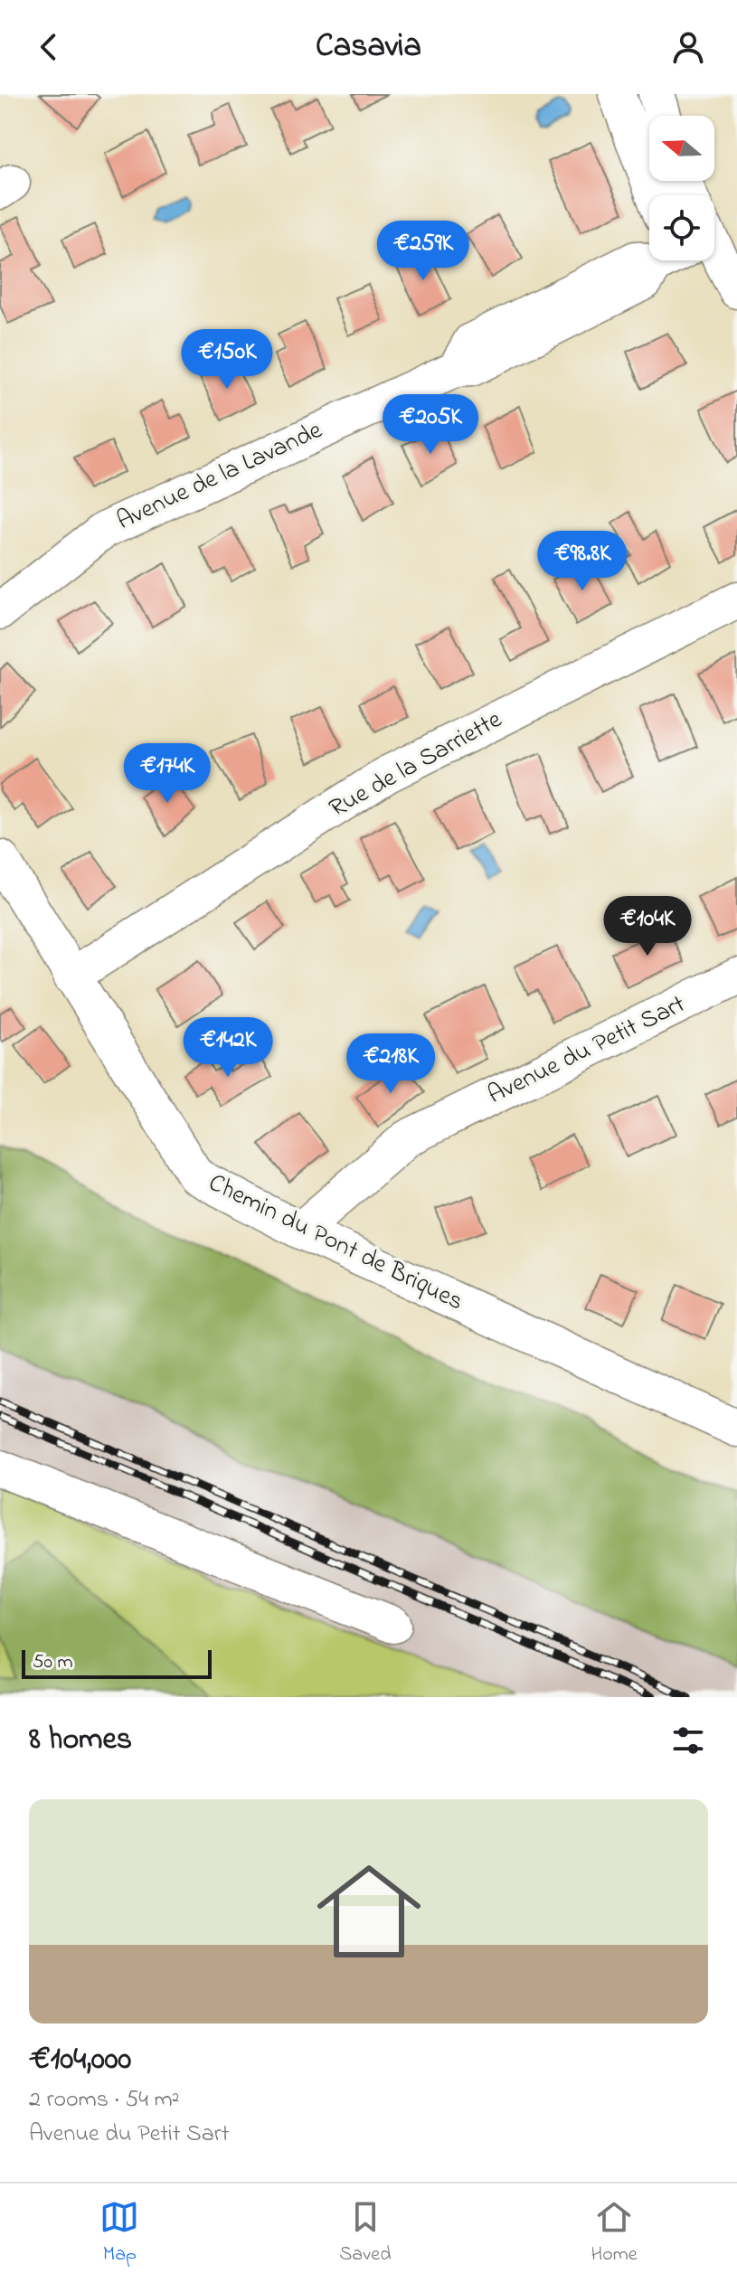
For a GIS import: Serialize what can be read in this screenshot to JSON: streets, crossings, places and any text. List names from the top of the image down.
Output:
{
  "streets": {
    "street": [
      "Avenue de la Lavande",
      "Rue de la Sarriette",
      "Avenue du Petit Sart",
      "Chemin du Pont de Briques"
    ]
  },
  "crossings": [
    ["Rue de la Sarriette", "Chemin du Pont de Briques"],
    ["Avenue du Petit Sart", "Chemin du Pont de Briques"]
  ],
  "scale_bar": "50 m",
  "north": "left",
  "page": {
    "header": "Casavia",
    "price": [
      "€259K",
      "€150K",
      "€205K",
      "€98.8K",
      "€174K",
      "€104K",
      "€142K",
      "€218K"
    ],
    "scale": "50 m",
    "heading": "8 homes",
    "list": [
      {
        "name": "€104,000",
        "note": "2 rooms · 54 m² · Avenue du Petit Sart"
      }
    ],
    "tabs": ["Map", "Saved", "Home"]
  }
}
